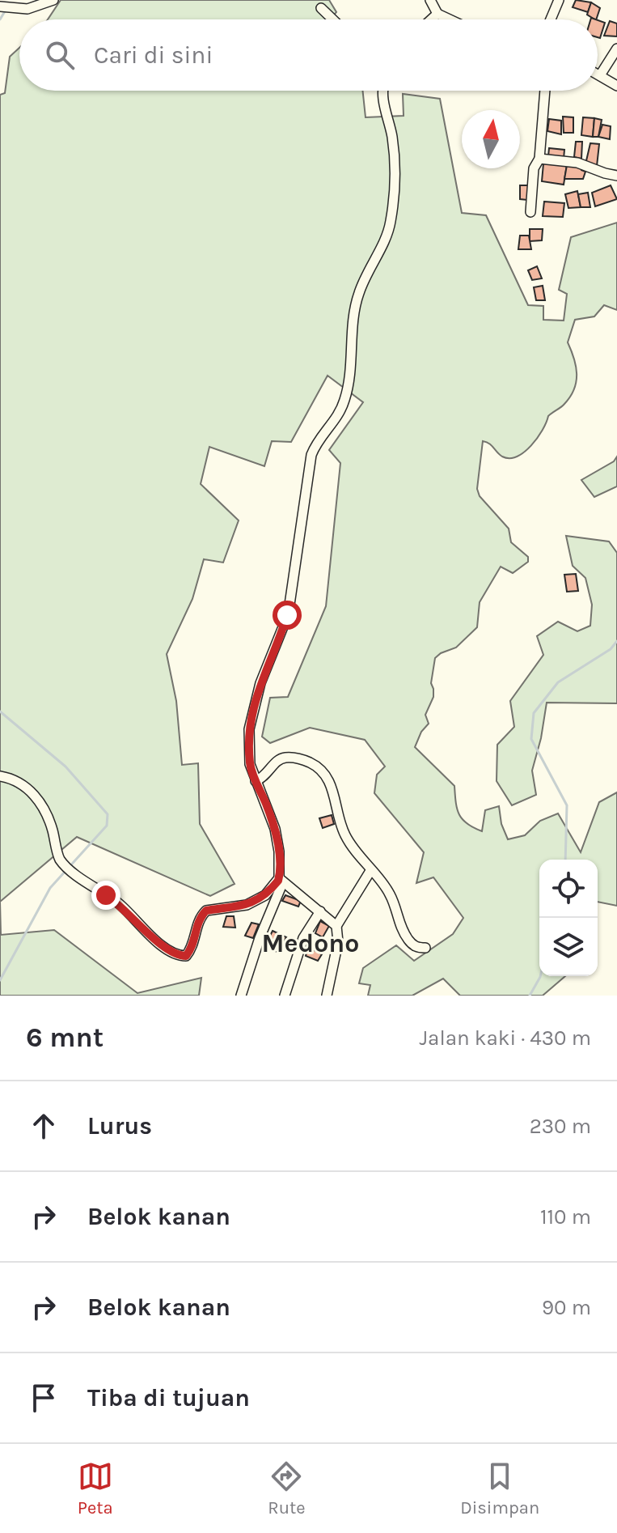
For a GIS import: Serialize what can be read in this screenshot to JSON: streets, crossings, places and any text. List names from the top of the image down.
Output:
{
  "districts": ["Medono"],
  "north": "top",
  "page": {
    "search": "Cari di sini",
    "heading": ["6 mnt", "Jalan kaki · 430 m"],
    "list": [
      ["Lurus", "230 m"],
      ["Belok kanan", "110 m"],
      ["Belok kanan", "90 m"],
      "Tiba di tujuan"
    ],
    "nav": ["Peta", "Rute", "Disimpan"]
  }
}
